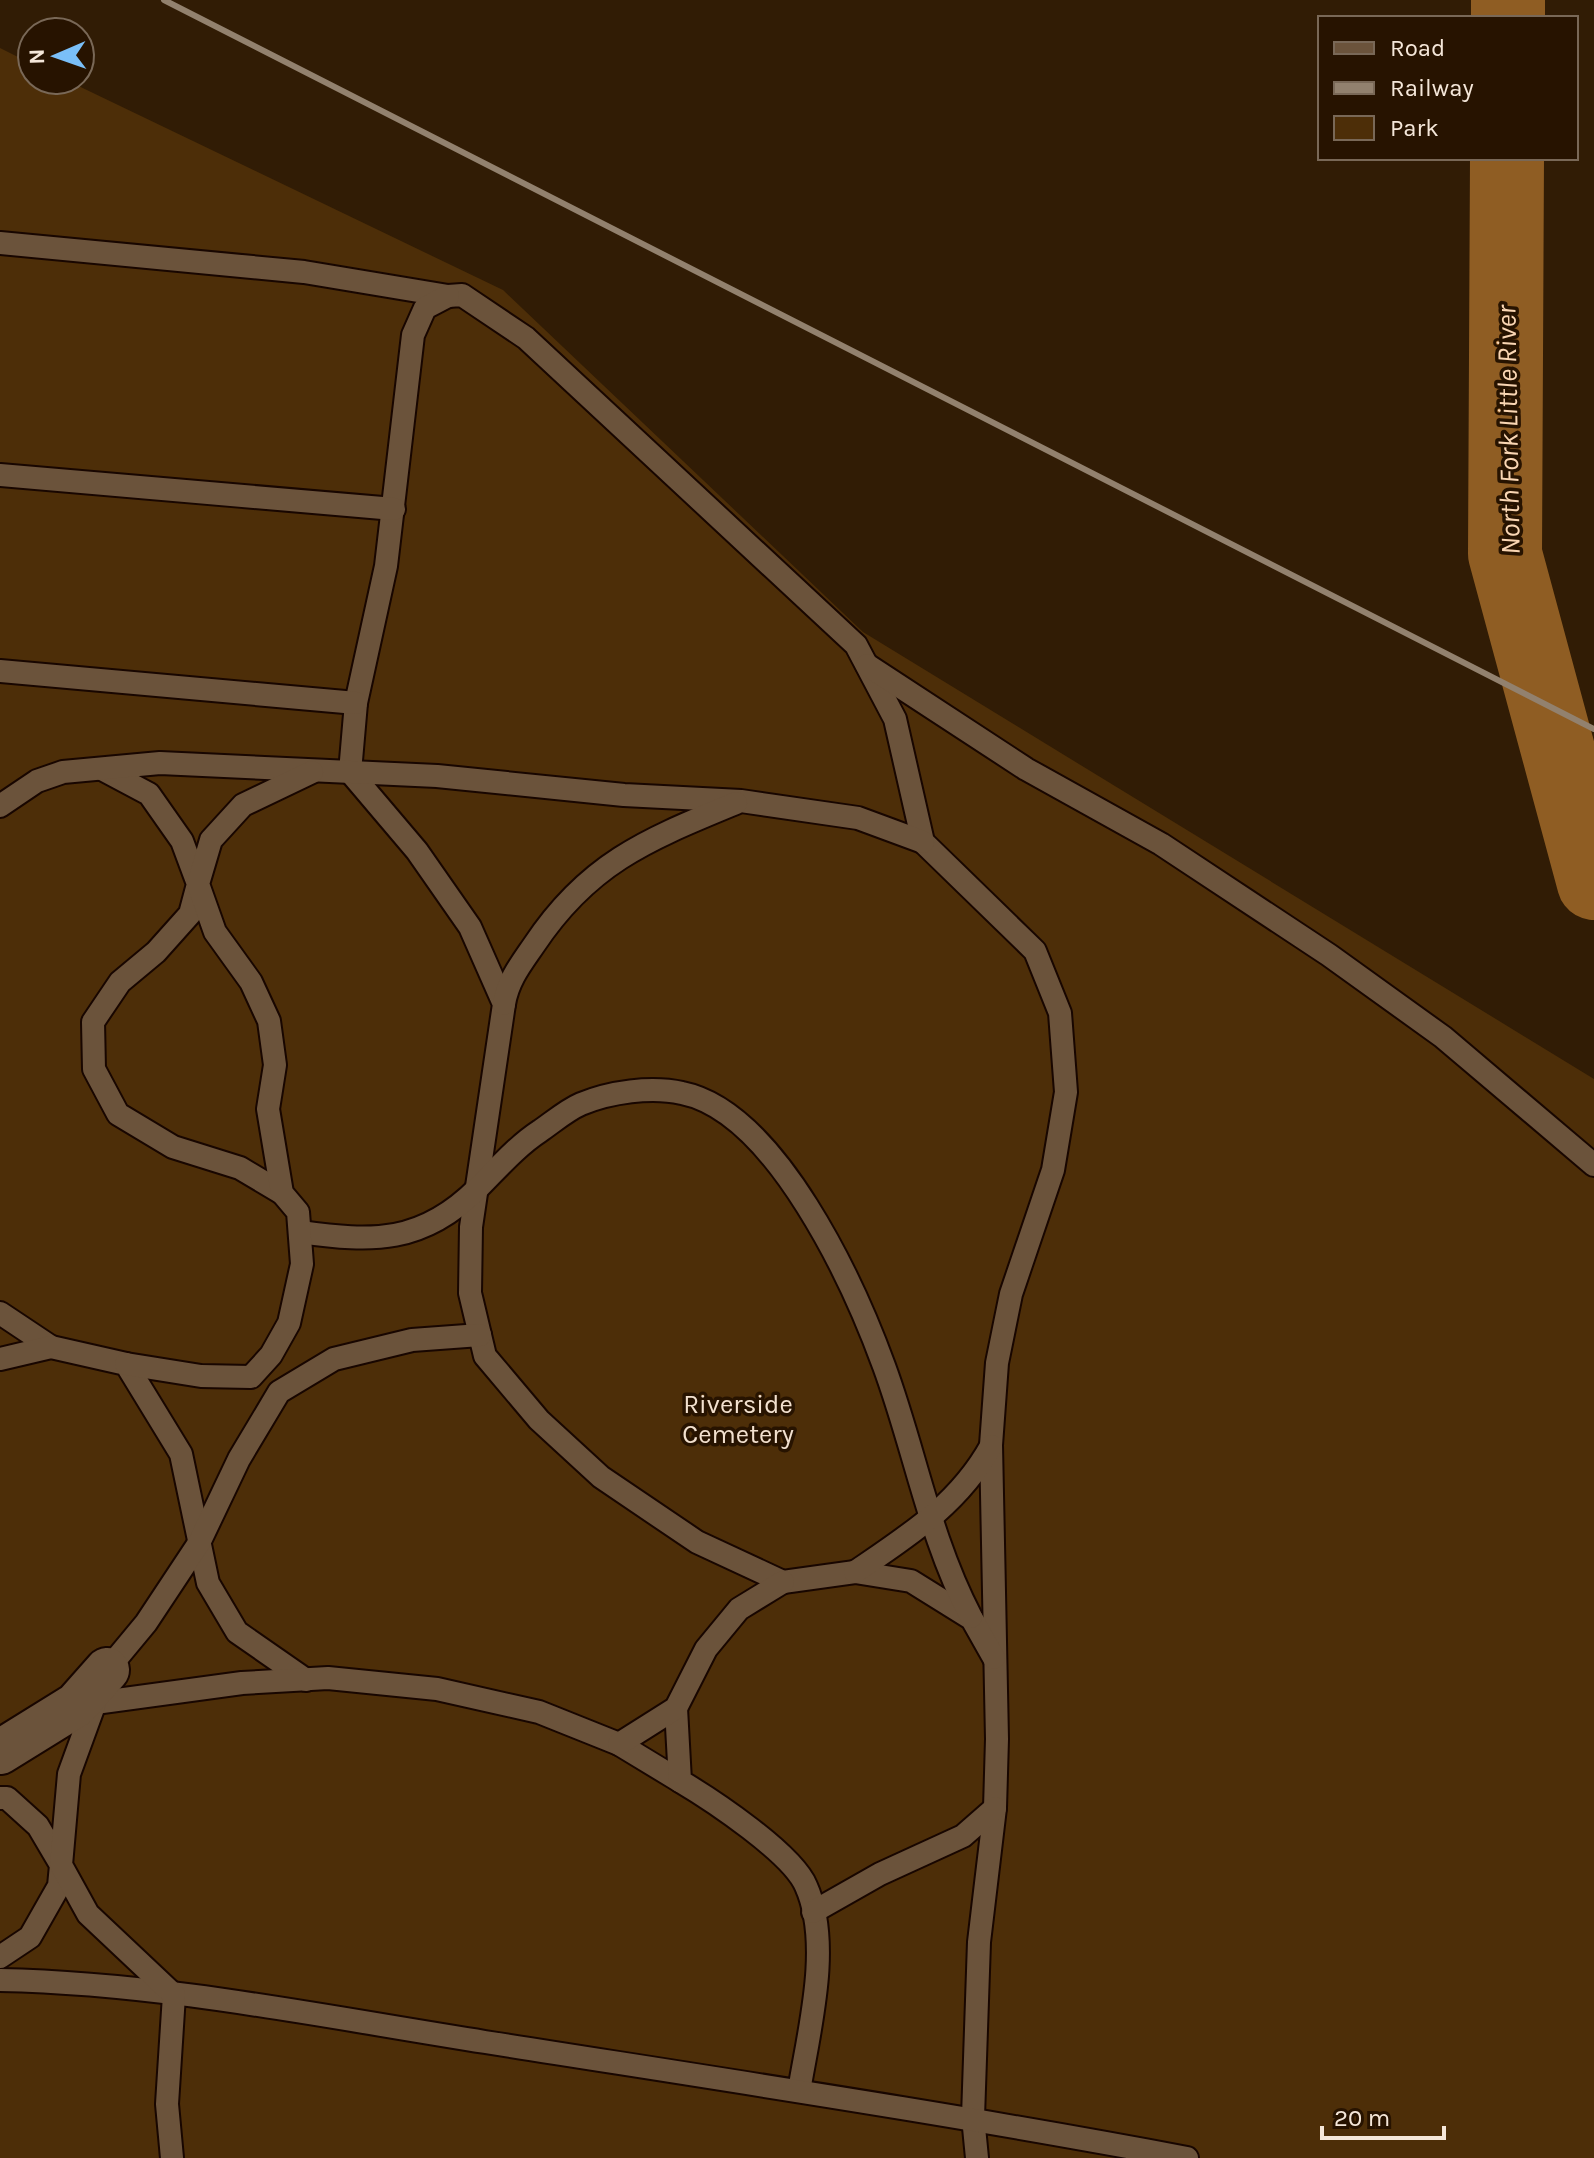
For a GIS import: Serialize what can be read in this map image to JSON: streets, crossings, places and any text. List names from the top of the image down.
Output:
{
  "water": ["North Fork Little River"],
  "parks": ["Riverside Cemetery"],
  "legend": ["Road", "Railway", "Park"],
  "scale_bar": "20 m",
  "north": "left"
}
